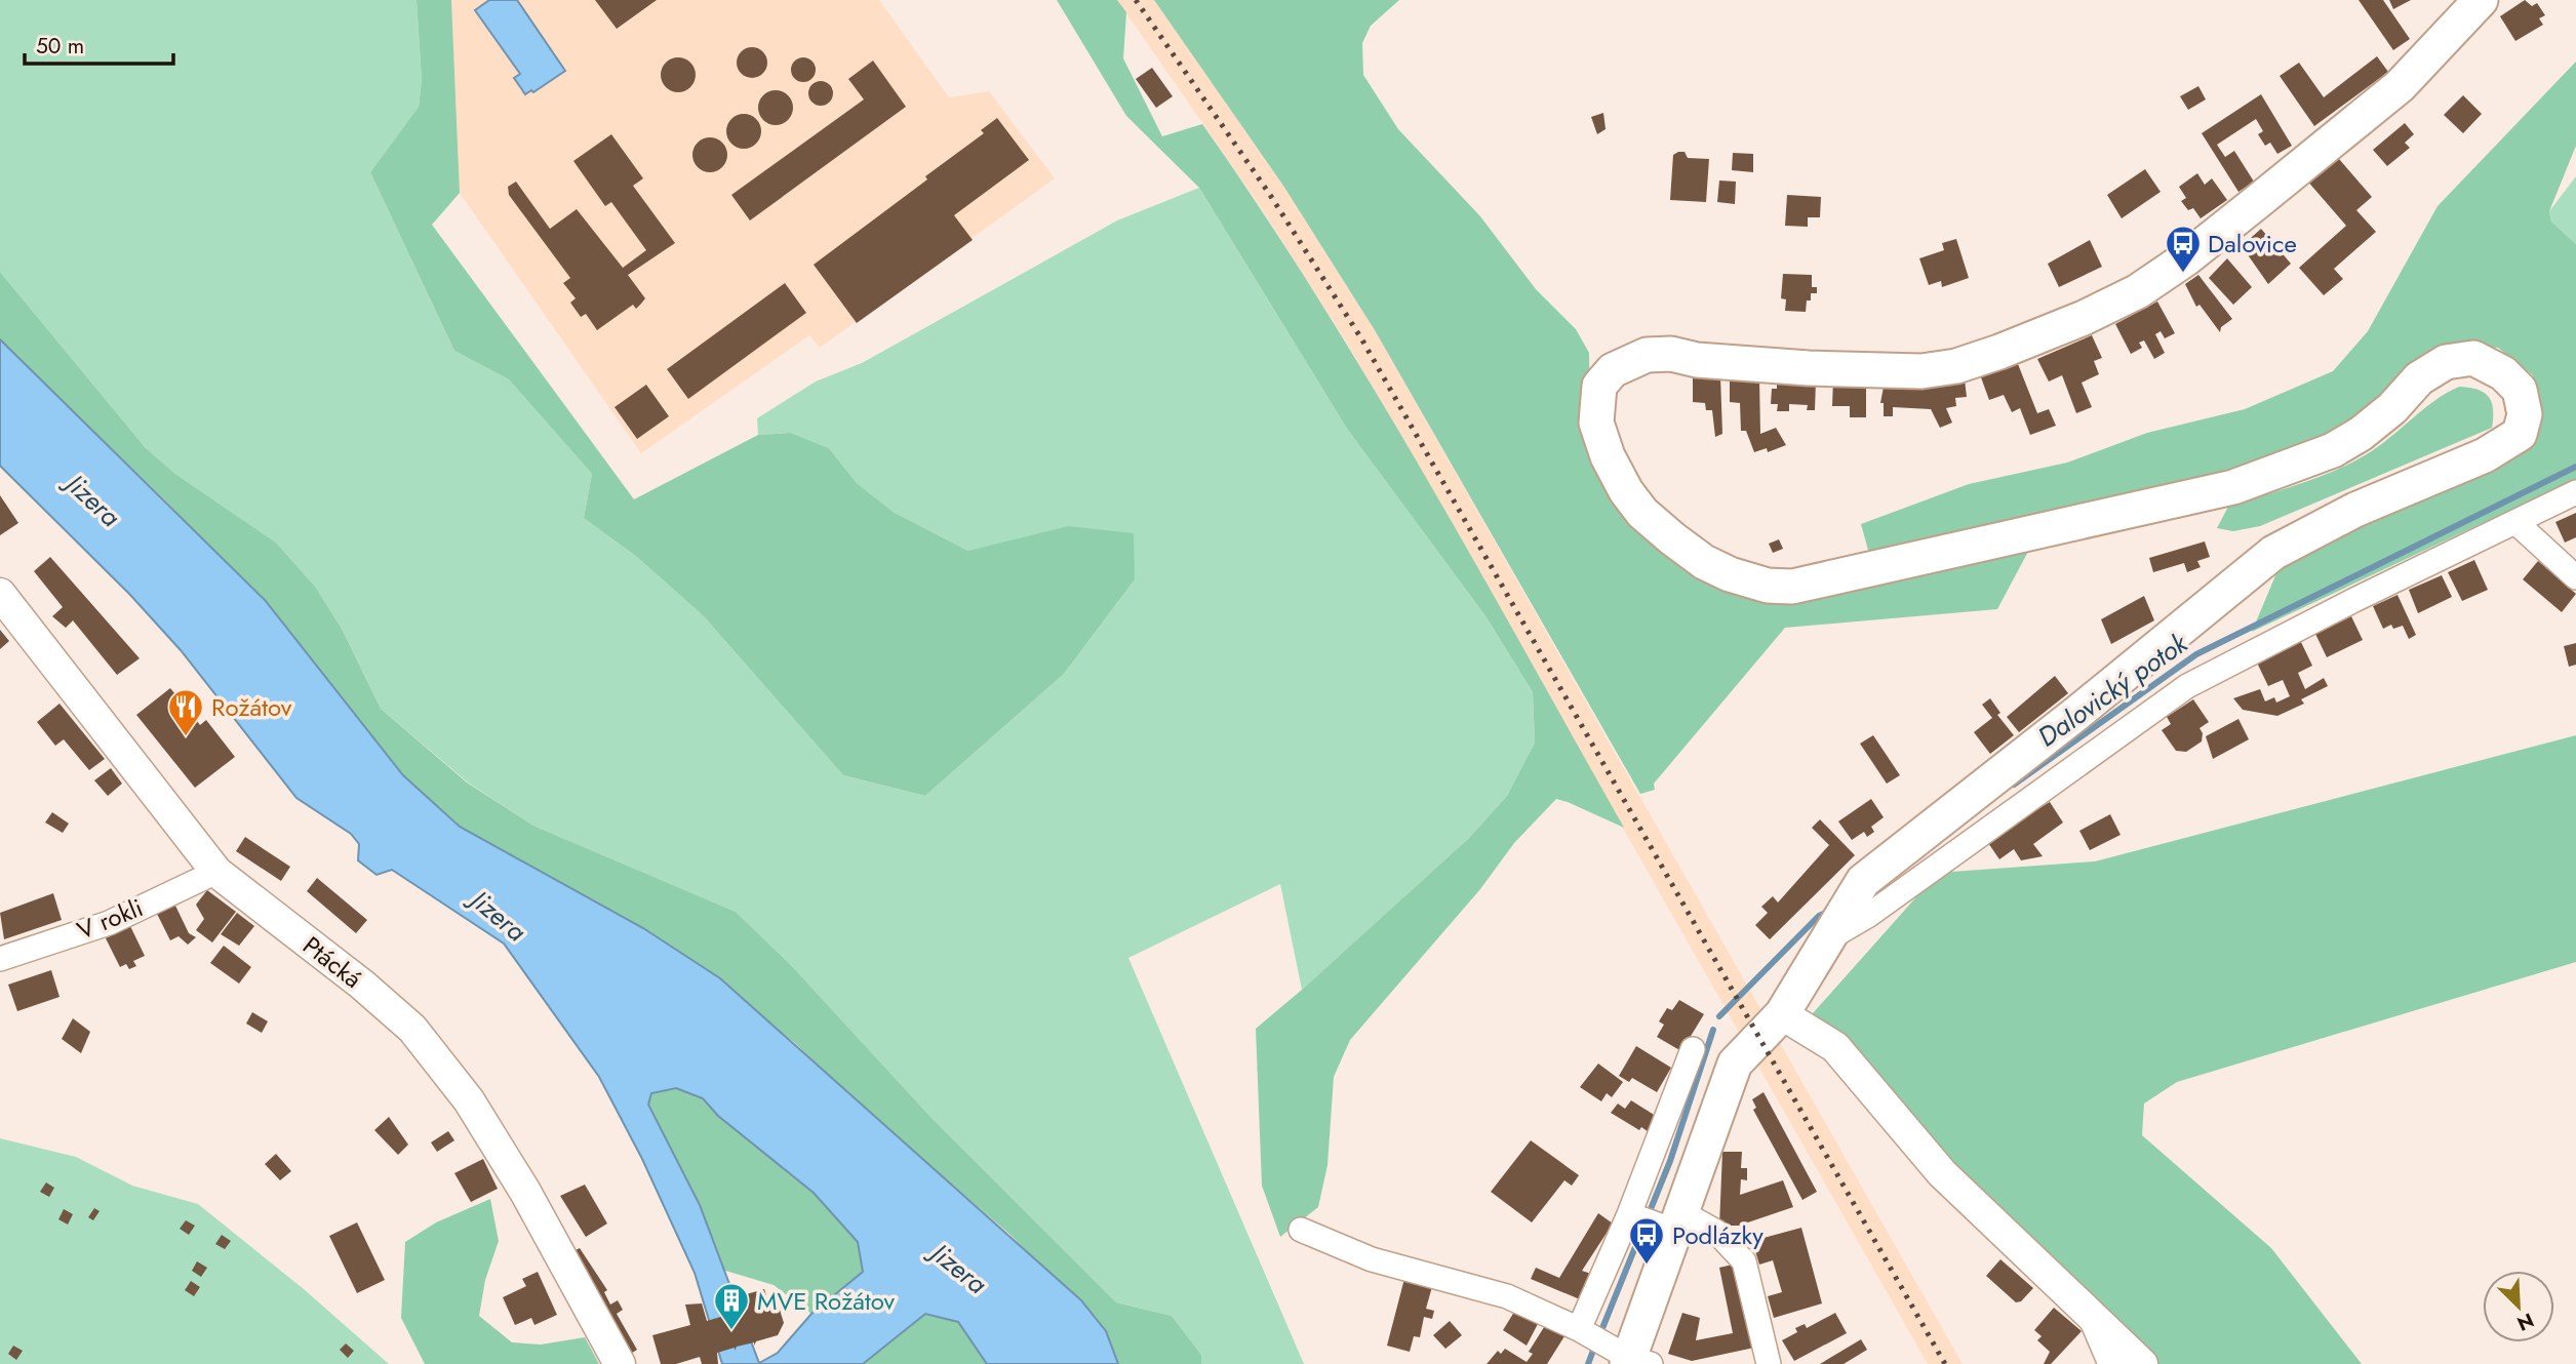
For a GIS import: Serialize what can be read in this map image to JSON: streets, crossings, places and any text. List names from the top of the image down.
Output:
{
  "streets": {
    "street": ["V rokli", "Ptácká"]
  },
  "crossings": [
    ["V rokli", "Ptácká"]
  ],
  "water": ["Jizera", "Dalovický potok"],
  "places": {
    "bus stop": ["Dalovice", "Podlázky"],
    "restaurant": ["Rožátov"],
    "building": ["MVE Rožátov"]
  },
  "scale_bar": "50 m",
  "north": "bottom right"
}
